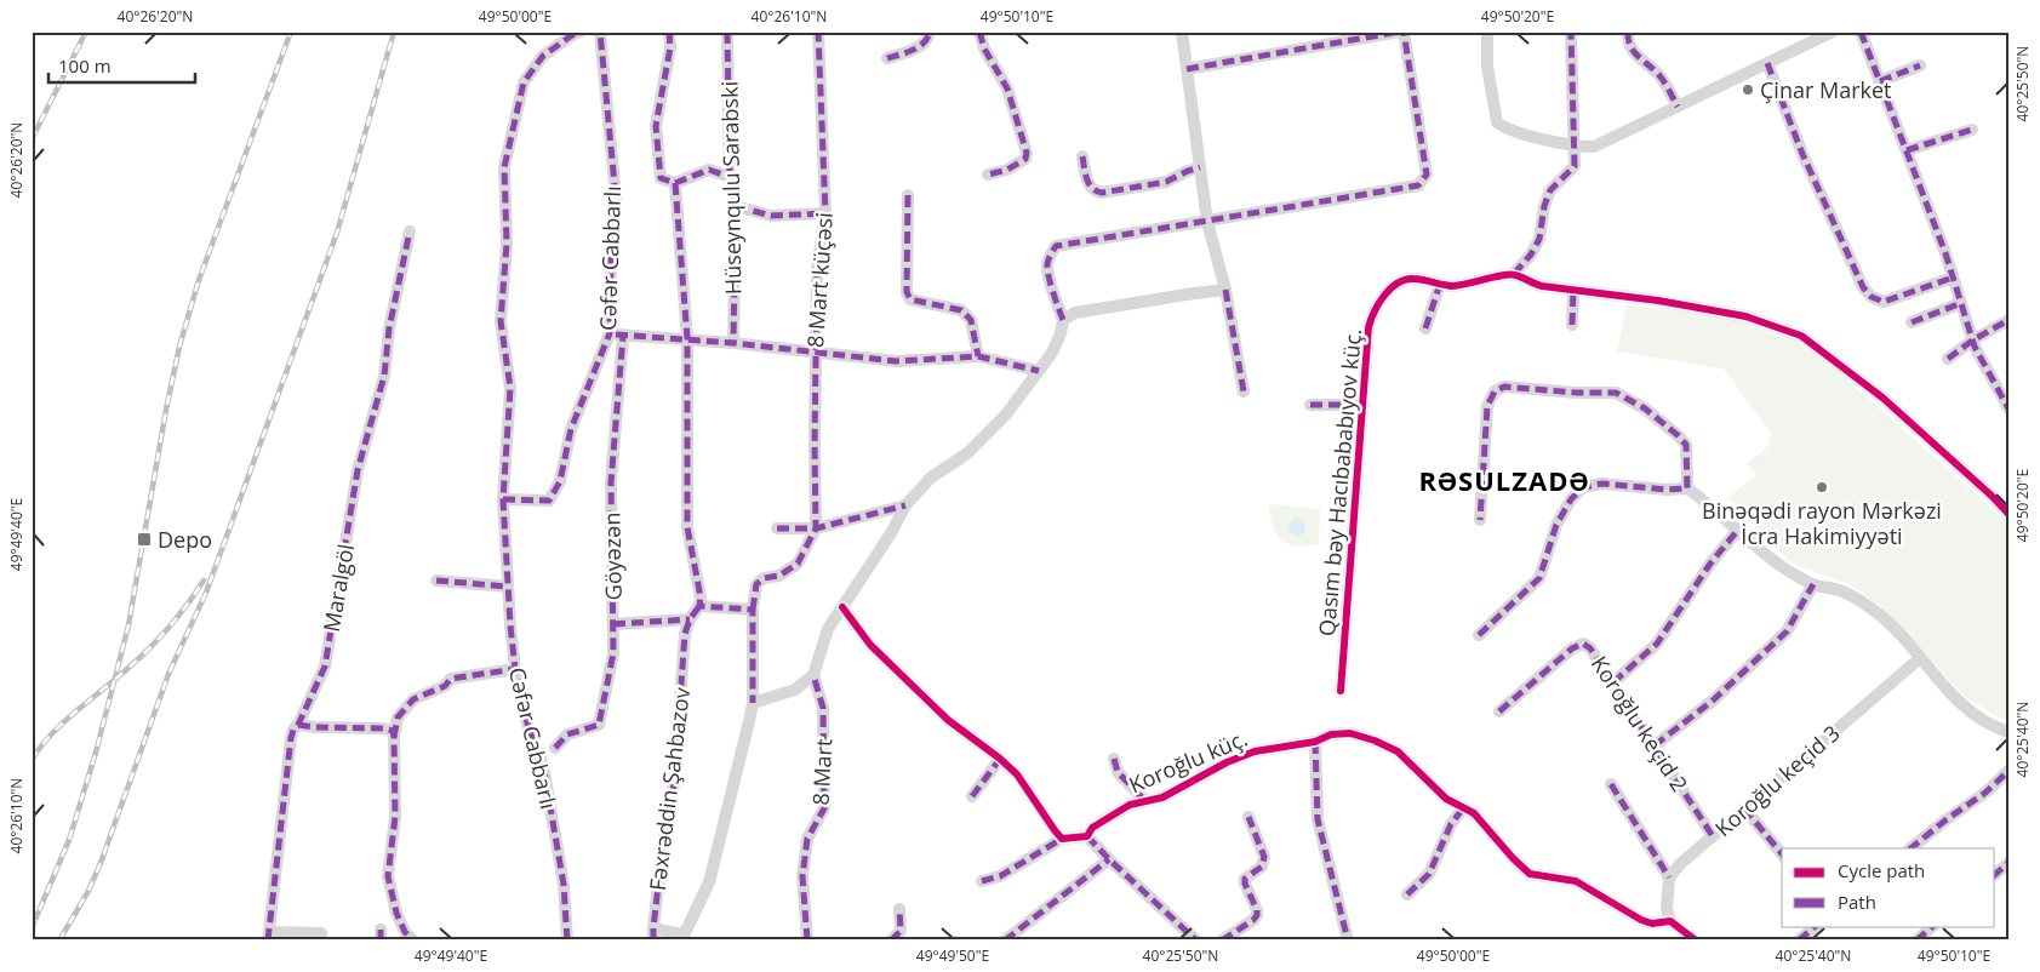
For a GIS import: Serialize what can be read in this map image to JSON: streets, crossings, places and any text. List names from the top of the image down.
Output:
{
  "streets": {
    "street": [
      "Hüseynqulu Sarabski",
      "Cəfər Cabbarlı",
      "8 Mart küçəsi",
      "Qasım bəy Hacıbababıyov küç.",
      "Göyəzən",
      "Maralgöl",
      "Koroğlu keçid 2",
      "Koroğlu küç.",
      "8 Mart",
      "Koroğlu keçid 3",
      "Fəxrəddin Şahbazov"
    ]
  },
  "crossings": [
    ["Koroğlu keçid 2", "Koroğlu keçid 3"]
  ],
  "districts": ["RƏSULZADƏ"],
  "places": {
    "other": ["Çinar Market", "Binəqədi rayon Mərkəzi İcra Hakimiyyəti"],
    "transit": ["Depo"]
  },
  "legend": ["Cycle path", "Path"],
  "scale_bar": "100 m",
  "coordinates": [
    "40°26'20\"N",
    "49°50'00\"E",
    "40°26'10\"N",
    "49°50'10\"E",
    "49°50'20\"E",
    "40°25'50\"N",
    "49°49'40\"E",
    "40°25'40\"N",
    "49°49'50\"E"
  ]
}
